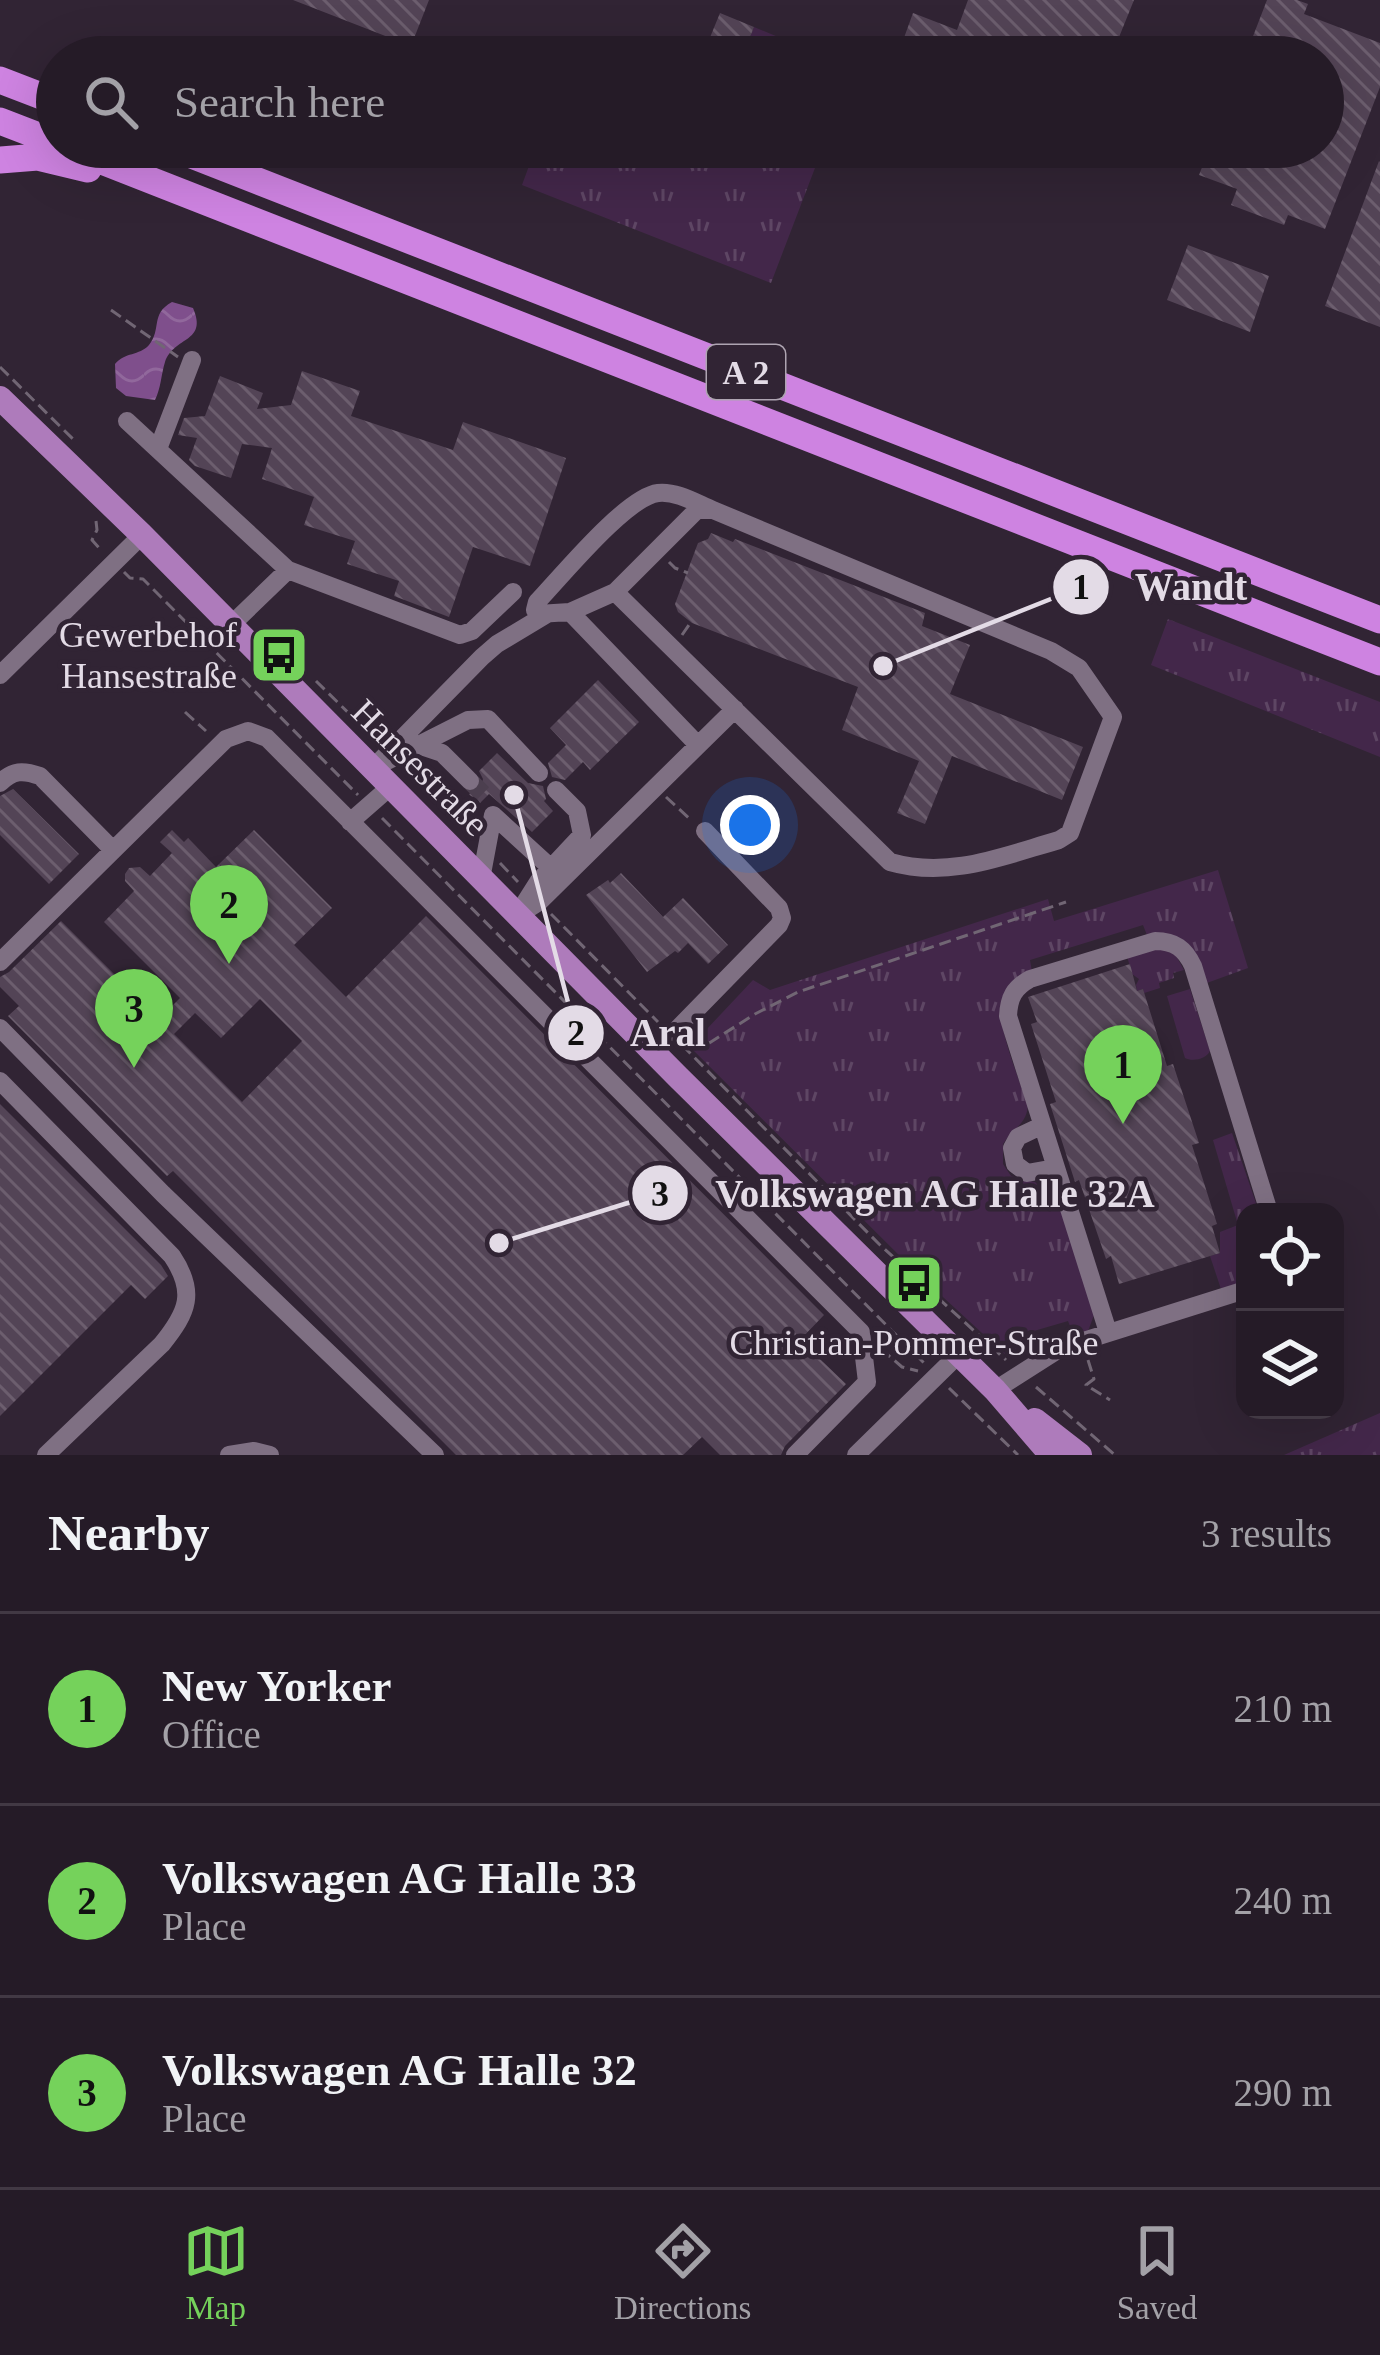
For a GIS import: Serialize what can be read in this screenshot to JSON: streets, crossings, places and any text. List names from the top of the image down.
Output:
{
  "streets": {
    "highway": ["A 2"],
    "main road": ["Hansestraße"]
  },
  "places": {
    "bus stop": ["Gewerbehof Hansestraße", "Christian-Pommer-Straße"],
    "other": ["Wandt", "Aral", "Volkswagen AG Halle 32A"]
  },
  "page": {
    "search": "Search here",
    "pins": ["2", "3", "1"],
    "heading": ["Nearby", "3 results"],
    "list": [
      {
        "mark": "1",
        "name": "New Yorker",
        "note": "Office",
        "value": "210 m"
      },
      {
        "mark": "2",
        "name": "Volkswagen AG Halle 33",
        "note": "Place",
        "value": "240 m"
      },
      {
        "mark": "3",
        "name": "Volkswagen AG Halle 32",
        "note": "Place",
        "value": "290 m"
      }
    ],
    "nav": ["Map", "Directions", "Saved"]
  }
}
